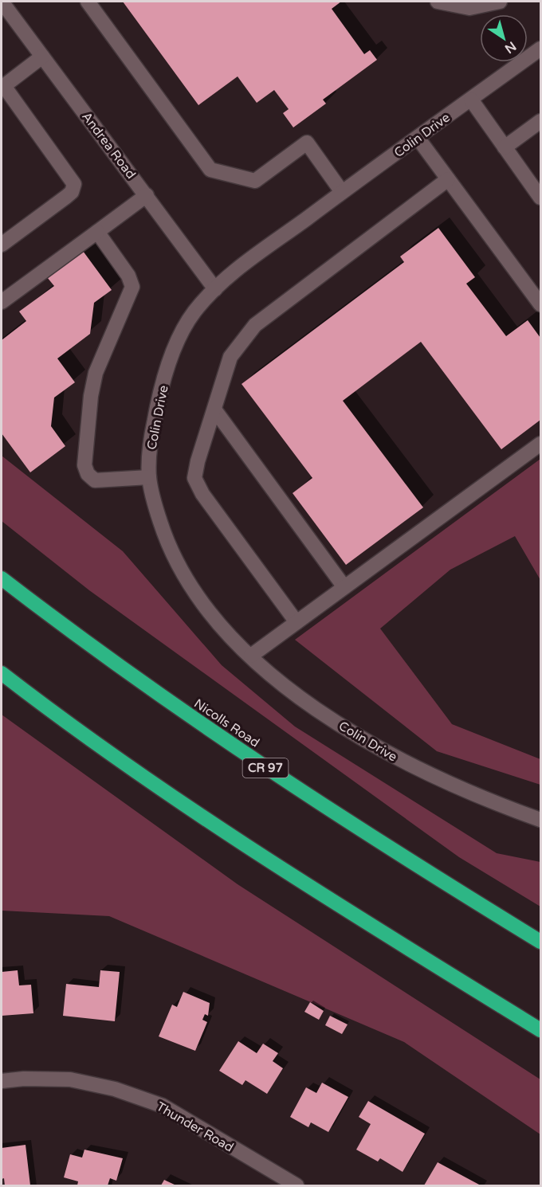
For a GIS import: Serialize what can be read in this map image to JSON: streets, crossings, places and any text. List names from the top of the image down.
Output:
{
  "streets": {
    "highway": ["Nicolls Road", "CR 97"],
    "street": ["Colin Drive", "Andrea Road", "Thunder Road"]
  },
  "crossings": [
    ["Colin Drive", "Andrea Road"]
  ],
  "north": "bottom right"
}
